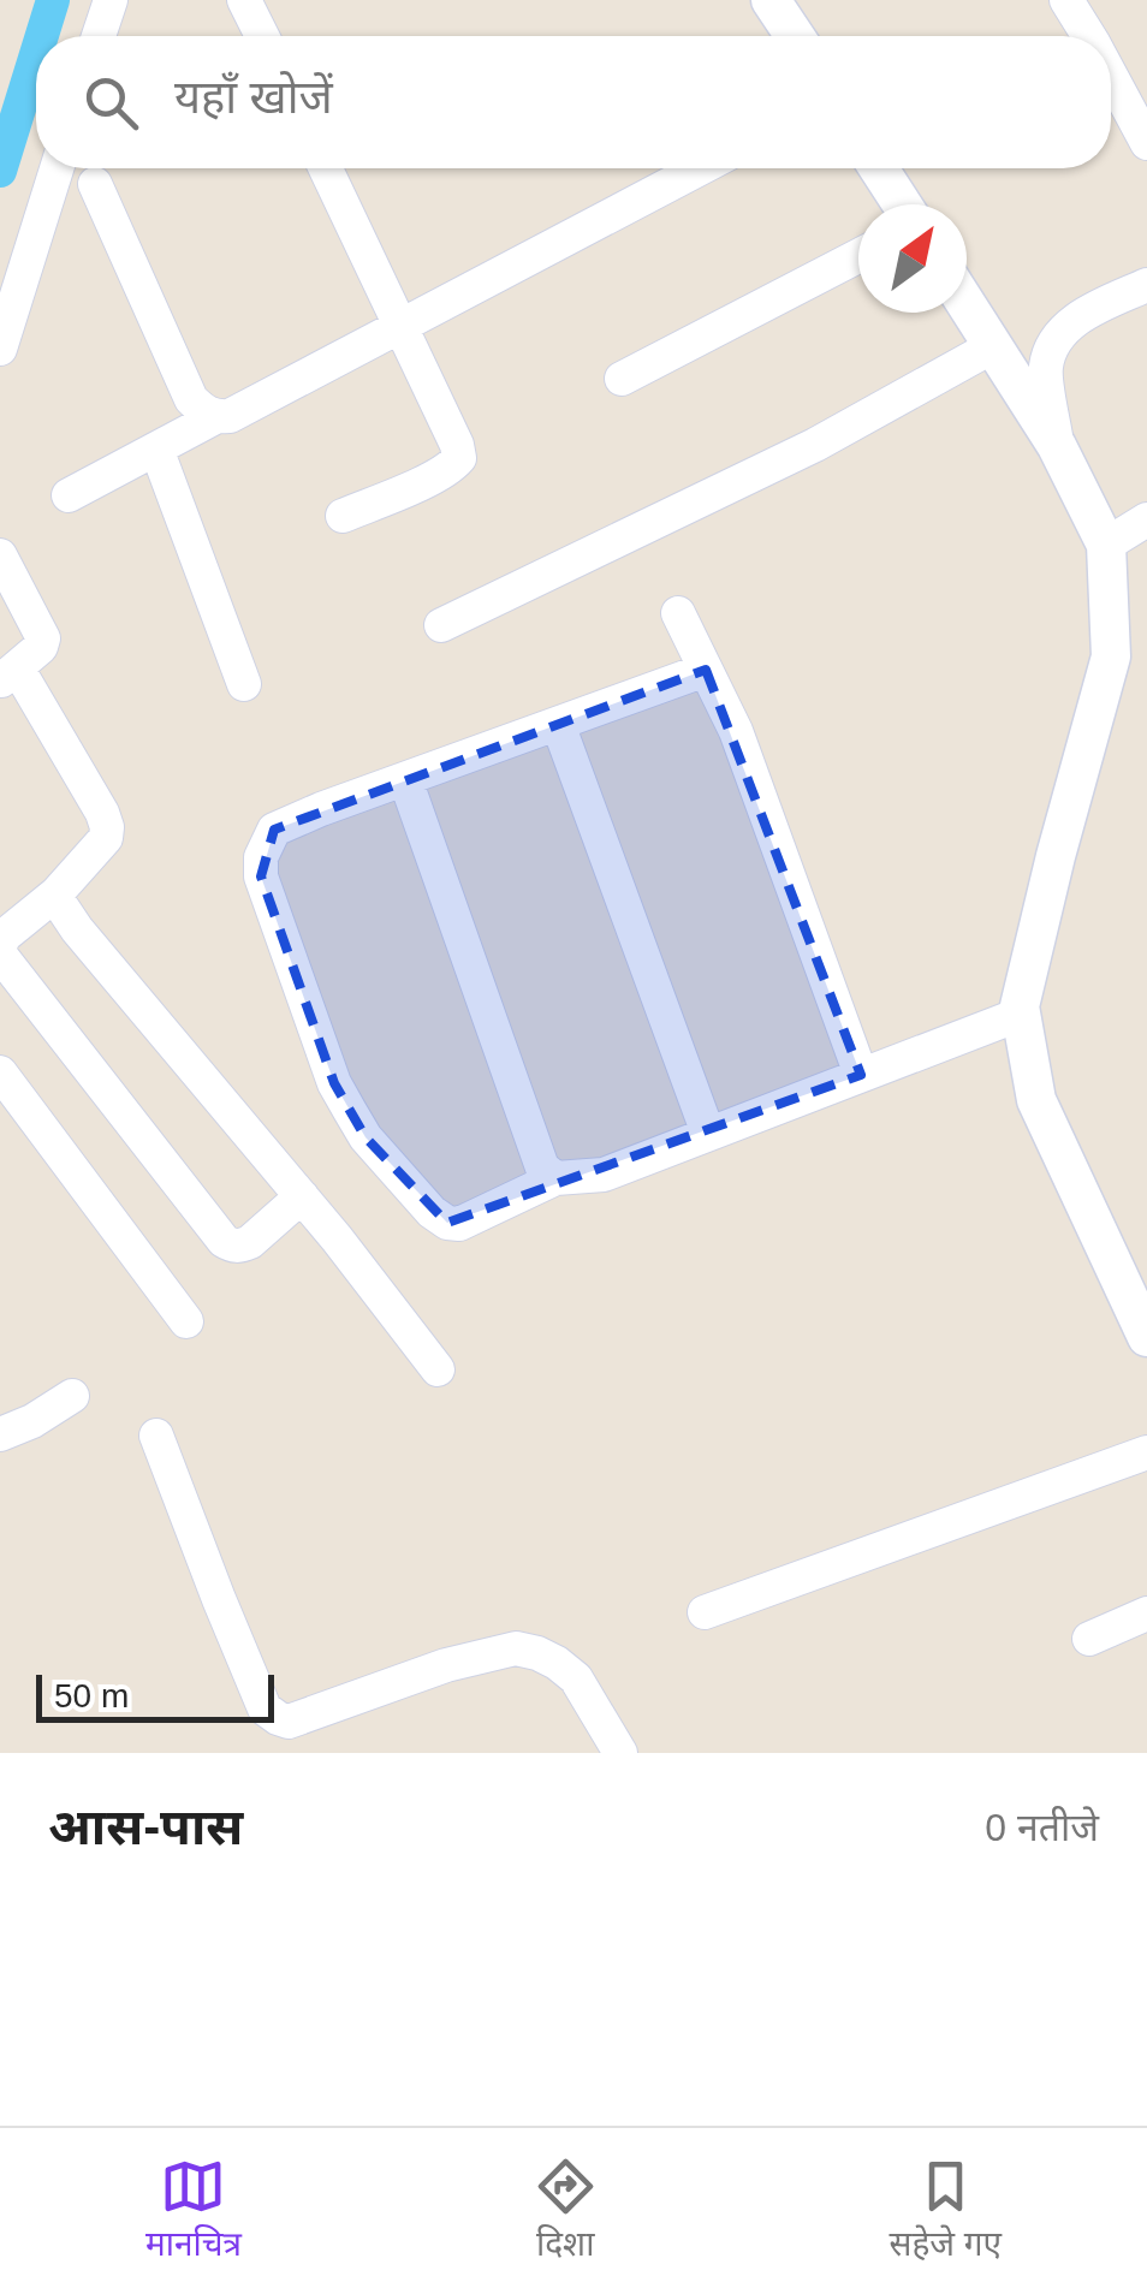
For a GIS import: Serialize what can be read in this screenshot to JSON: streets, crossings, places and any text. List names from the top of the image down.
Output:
{
  "scale_bar": "50 m",
  "north": "top right",
  "page": {
    "search": "यहाँ खोजें",
    "scale": "50 m",
    "heading": ["आस-पास", "0 नतीजे"],
    "nav": ["मानचित्र", "दिशा", "सहेजे गए"]
  }
}
